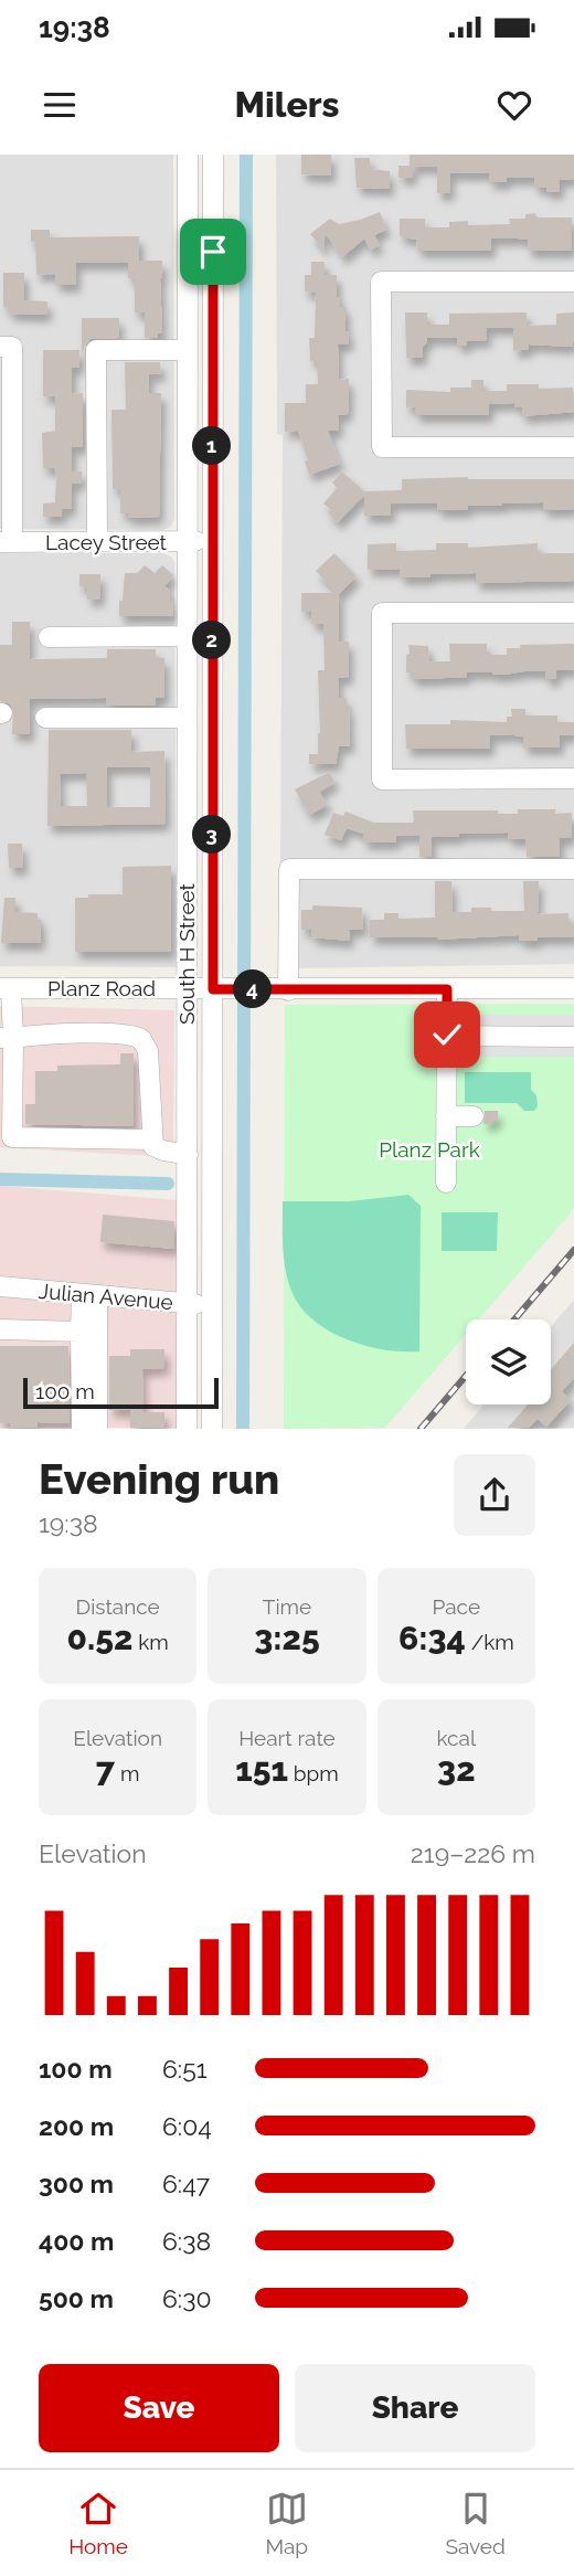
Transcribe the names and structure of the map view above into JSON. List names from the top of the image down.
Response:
{
  "streets": {
    "street": [
      "Lacey Street",
      "South H Street",
      "Planz Road",
      "Julian Avenue"
    ]
  },
  "crossings": [
    ["Lacey Street", "South H Street"],
    ["South H Street", "Planz Road"],
    ["South H Street", "Julian Avenue"]
  ],
  "parks": ["Planz Park"],
  "scale_bar": "100 m",
  "page": {
    "status": "19:38",
    "header": "Milers",
    "pins": [
      "1",
      "2",
      "3",
      "4"
    ],
    "scale": "100 m",
    "heading": ["Evening run", "19:38"],
    "stats": [
      ["Distance", "0.52 km"],
      ["Time", "3:25"],
      ["Pace", "6:34 /km"],
      ["Elevation", "7 m"],
      ["Heart rate", "151 bpm"],
      ["kcal", "32"]
    ],
    "chart": ["Elevation", "219–226 m"],
    "list": [
      {
        "name": "100 m",
        "note": "6:51"
      },
      {
        "name": "200 m",
        "note": "6:04"
      },
      {
        "name": "300 m",
        "note": "6:47"
      },
      {
        "name": "400 m",
        "note": "6:38"
      },
      {
        "name": "500 m",
        "note": "6:30"
      }
    ],
    "buttons": ["Save", "Share"],
    "tabs": ["Home", "Map", "Saved"]
  }
}
